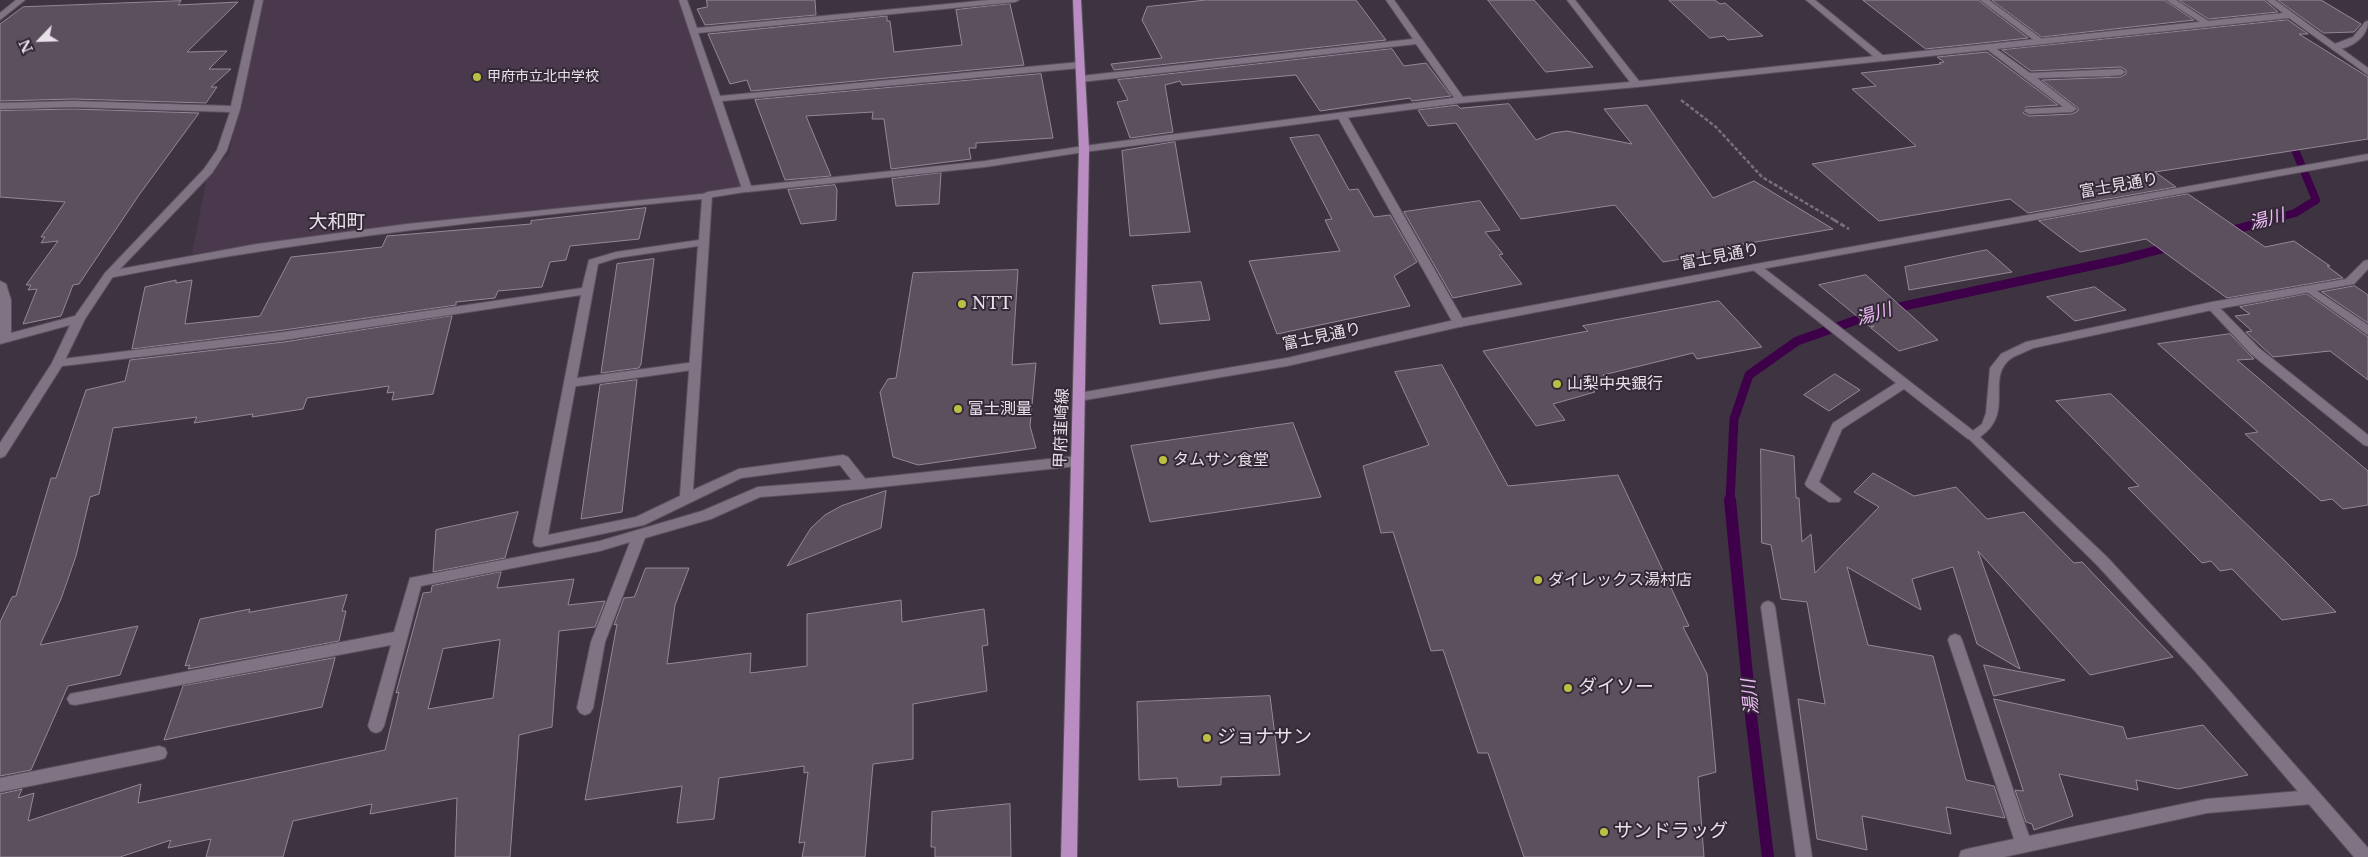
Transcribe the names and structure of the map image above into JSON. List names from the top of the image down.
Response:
{
  "streets": {
    "main road": ["甲府韮崎線"],
    "street": ["富士見通り"]
  },
  "crossings": [
    ["富士見通り", "甲府韮崎線"]
  ],
  "districts": ["大和町"],
  "water": ["湯川"],
  "places": [
    "甲府市立北中学校",
    "NTT",
    "山梨中央銀行",
    "富士測量",
    "タムサン食堂",
    "ダイレックス湯村店",
    "ダイソー",
    "ジョナサン",
    "サンドラッグ"
  ],
  "north": "bottom left"
}
